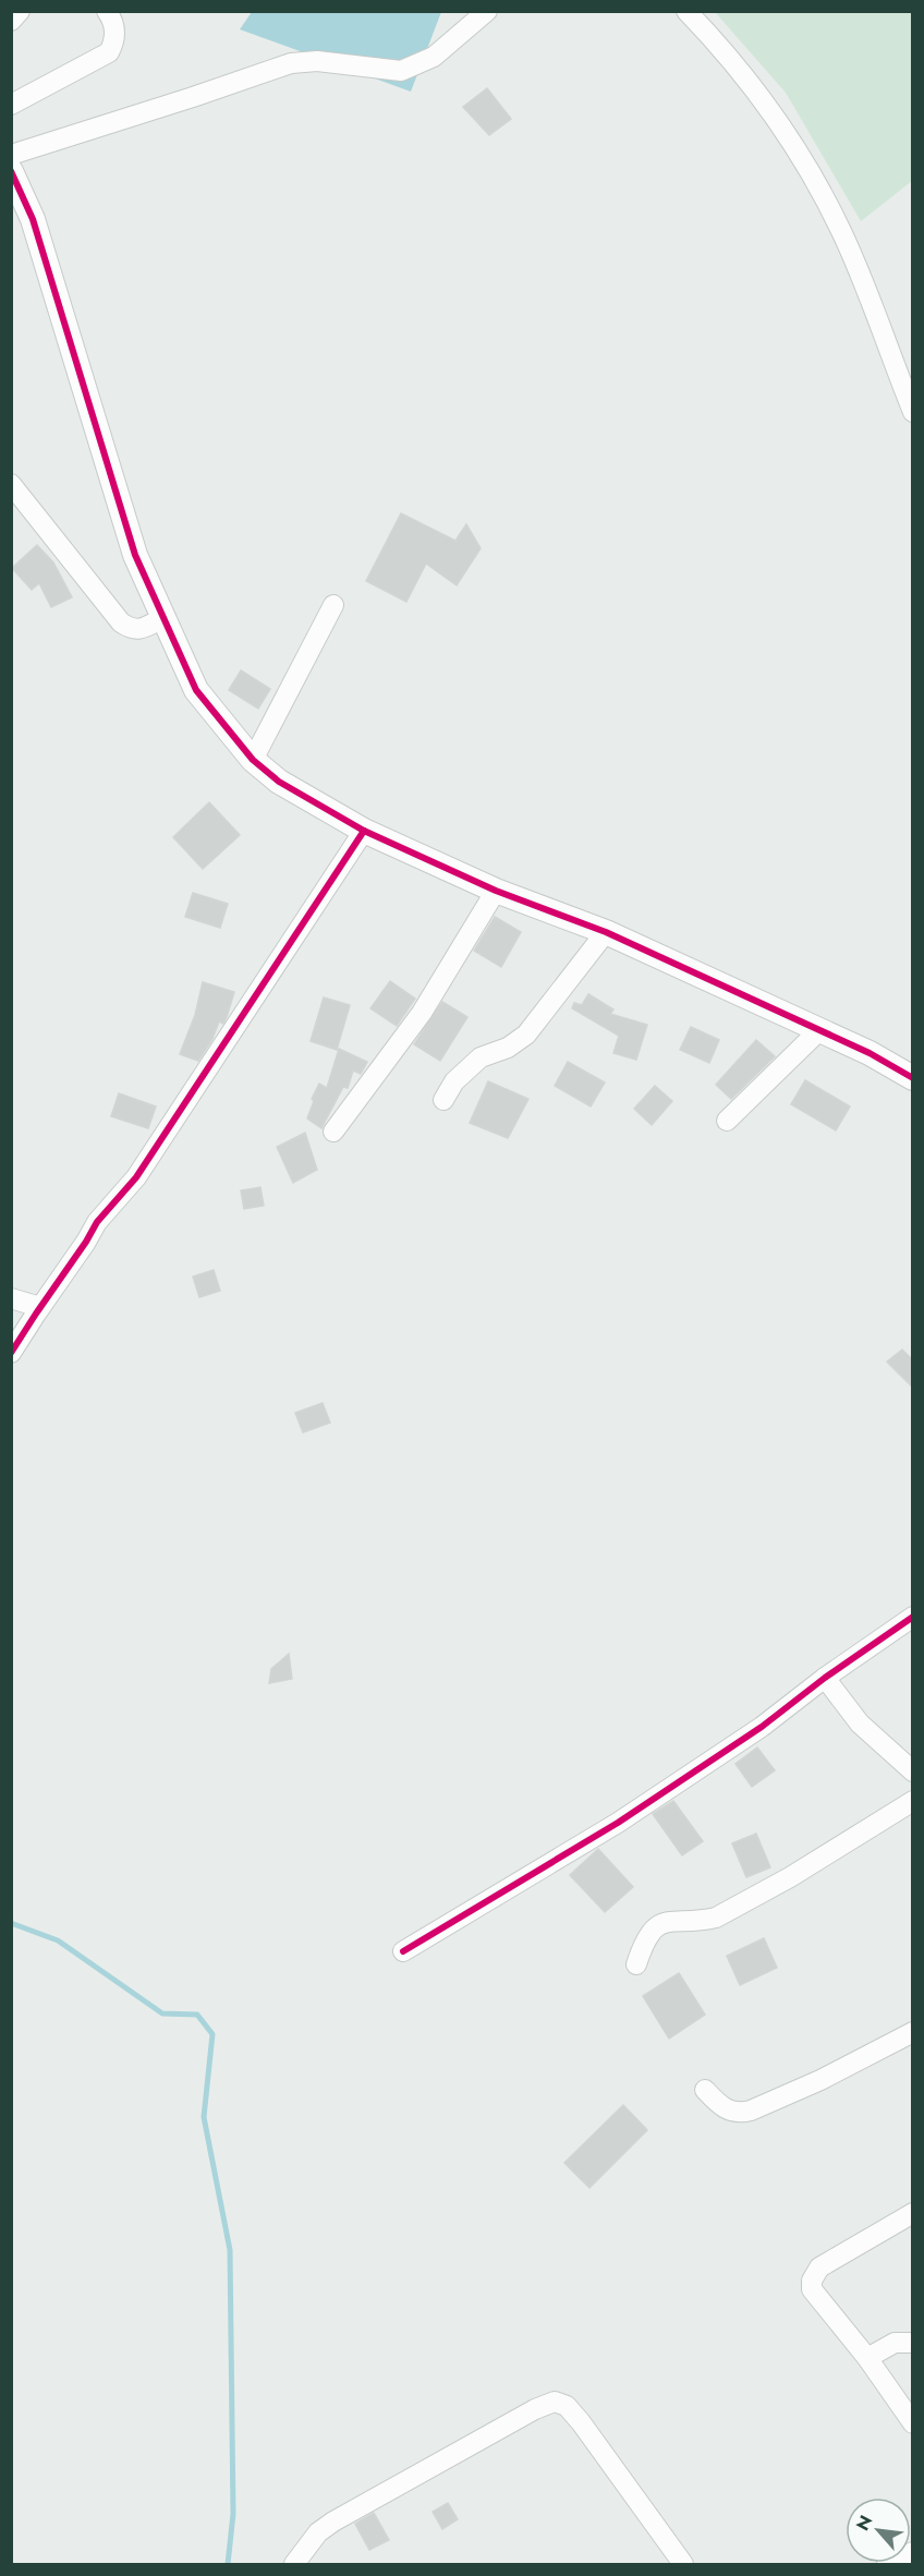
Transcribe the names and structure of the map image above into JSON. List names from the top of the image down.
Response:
{
  "north": "top left"
}
